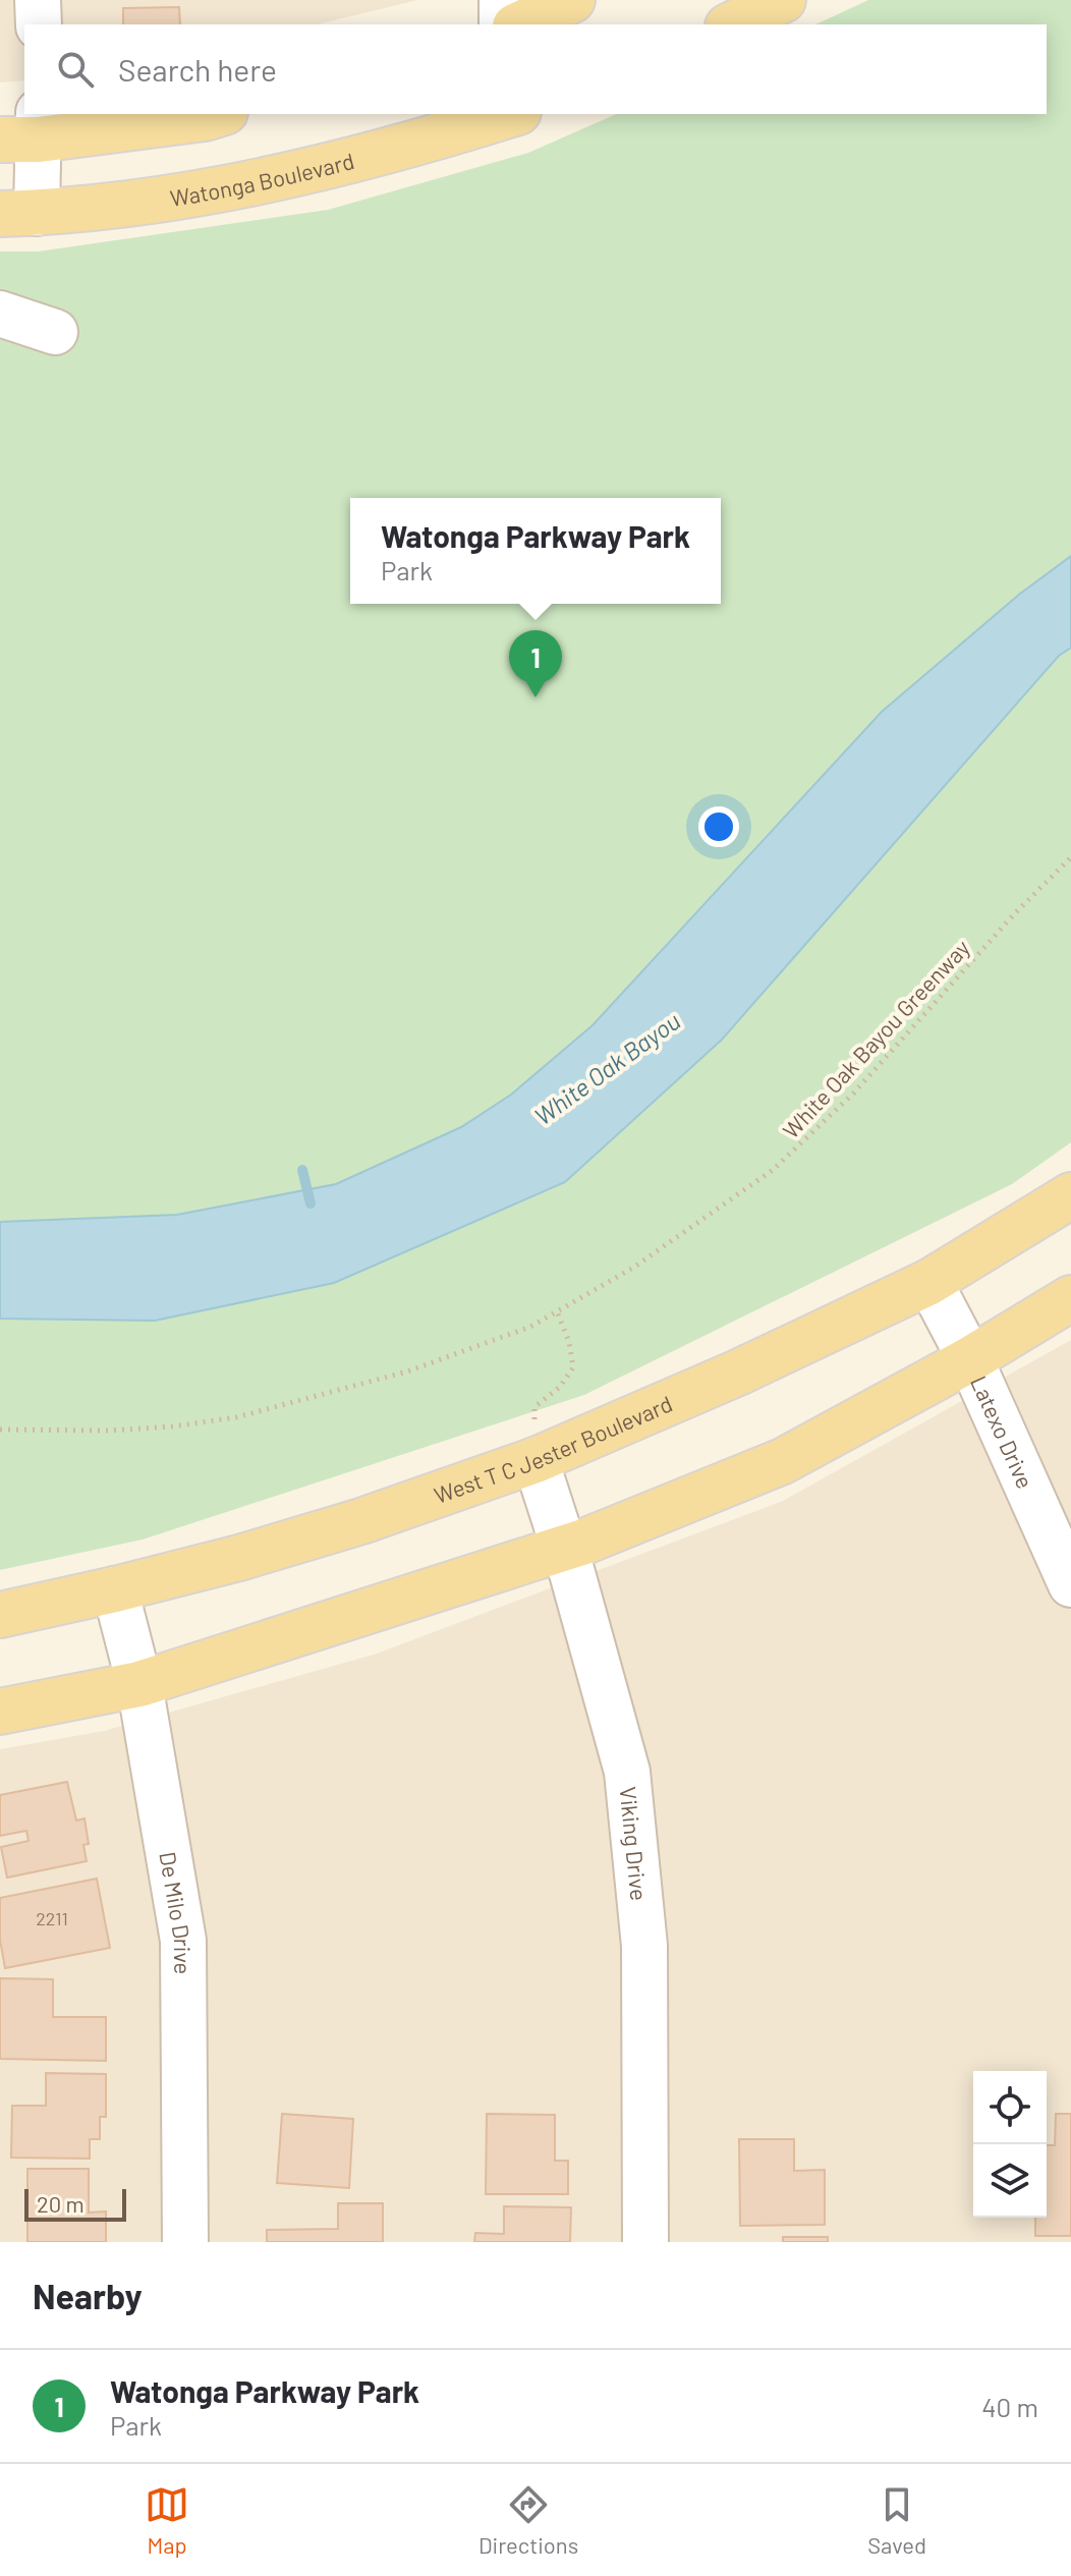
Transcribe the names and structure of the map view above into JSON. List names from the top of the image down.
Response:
{
  "streets": {
    "main road": ["Watonga Boulevard", "West T C Jester Boulevard"],
    "street": ["Latexo Drive", "Viking Drive", "De Milo Drive"],
    "path": ["White Oak Bayou Greenway"]
  },
  "crossings": [
    ["Latexo Drive", "West T C Jester Boulevard"],
    ["West T C Jester Boulevard", "Viking Drive"],
    ["West T C Jester Boulevard", "De Milo Drive"]
  ],
  "water": ["White Oak Bayou"],
  "house_numbers": ["2211"],
  "scale_bar": "20 m",
  "page": {
    "search": "Search here",
    "popup": ["Watonga Parkway Park", "Park"],
    "pins": "1",
    "scale": "20 m",
    "heading": "Nearby",
    "list": [
      {
        "mark": "1",
        "name": "Watonga Parkway Park",
        "note": "Park",
        "value": "40 m"
      }
    ],
    "nav": ["Map", "Directions", "Saved"]
  }
}
